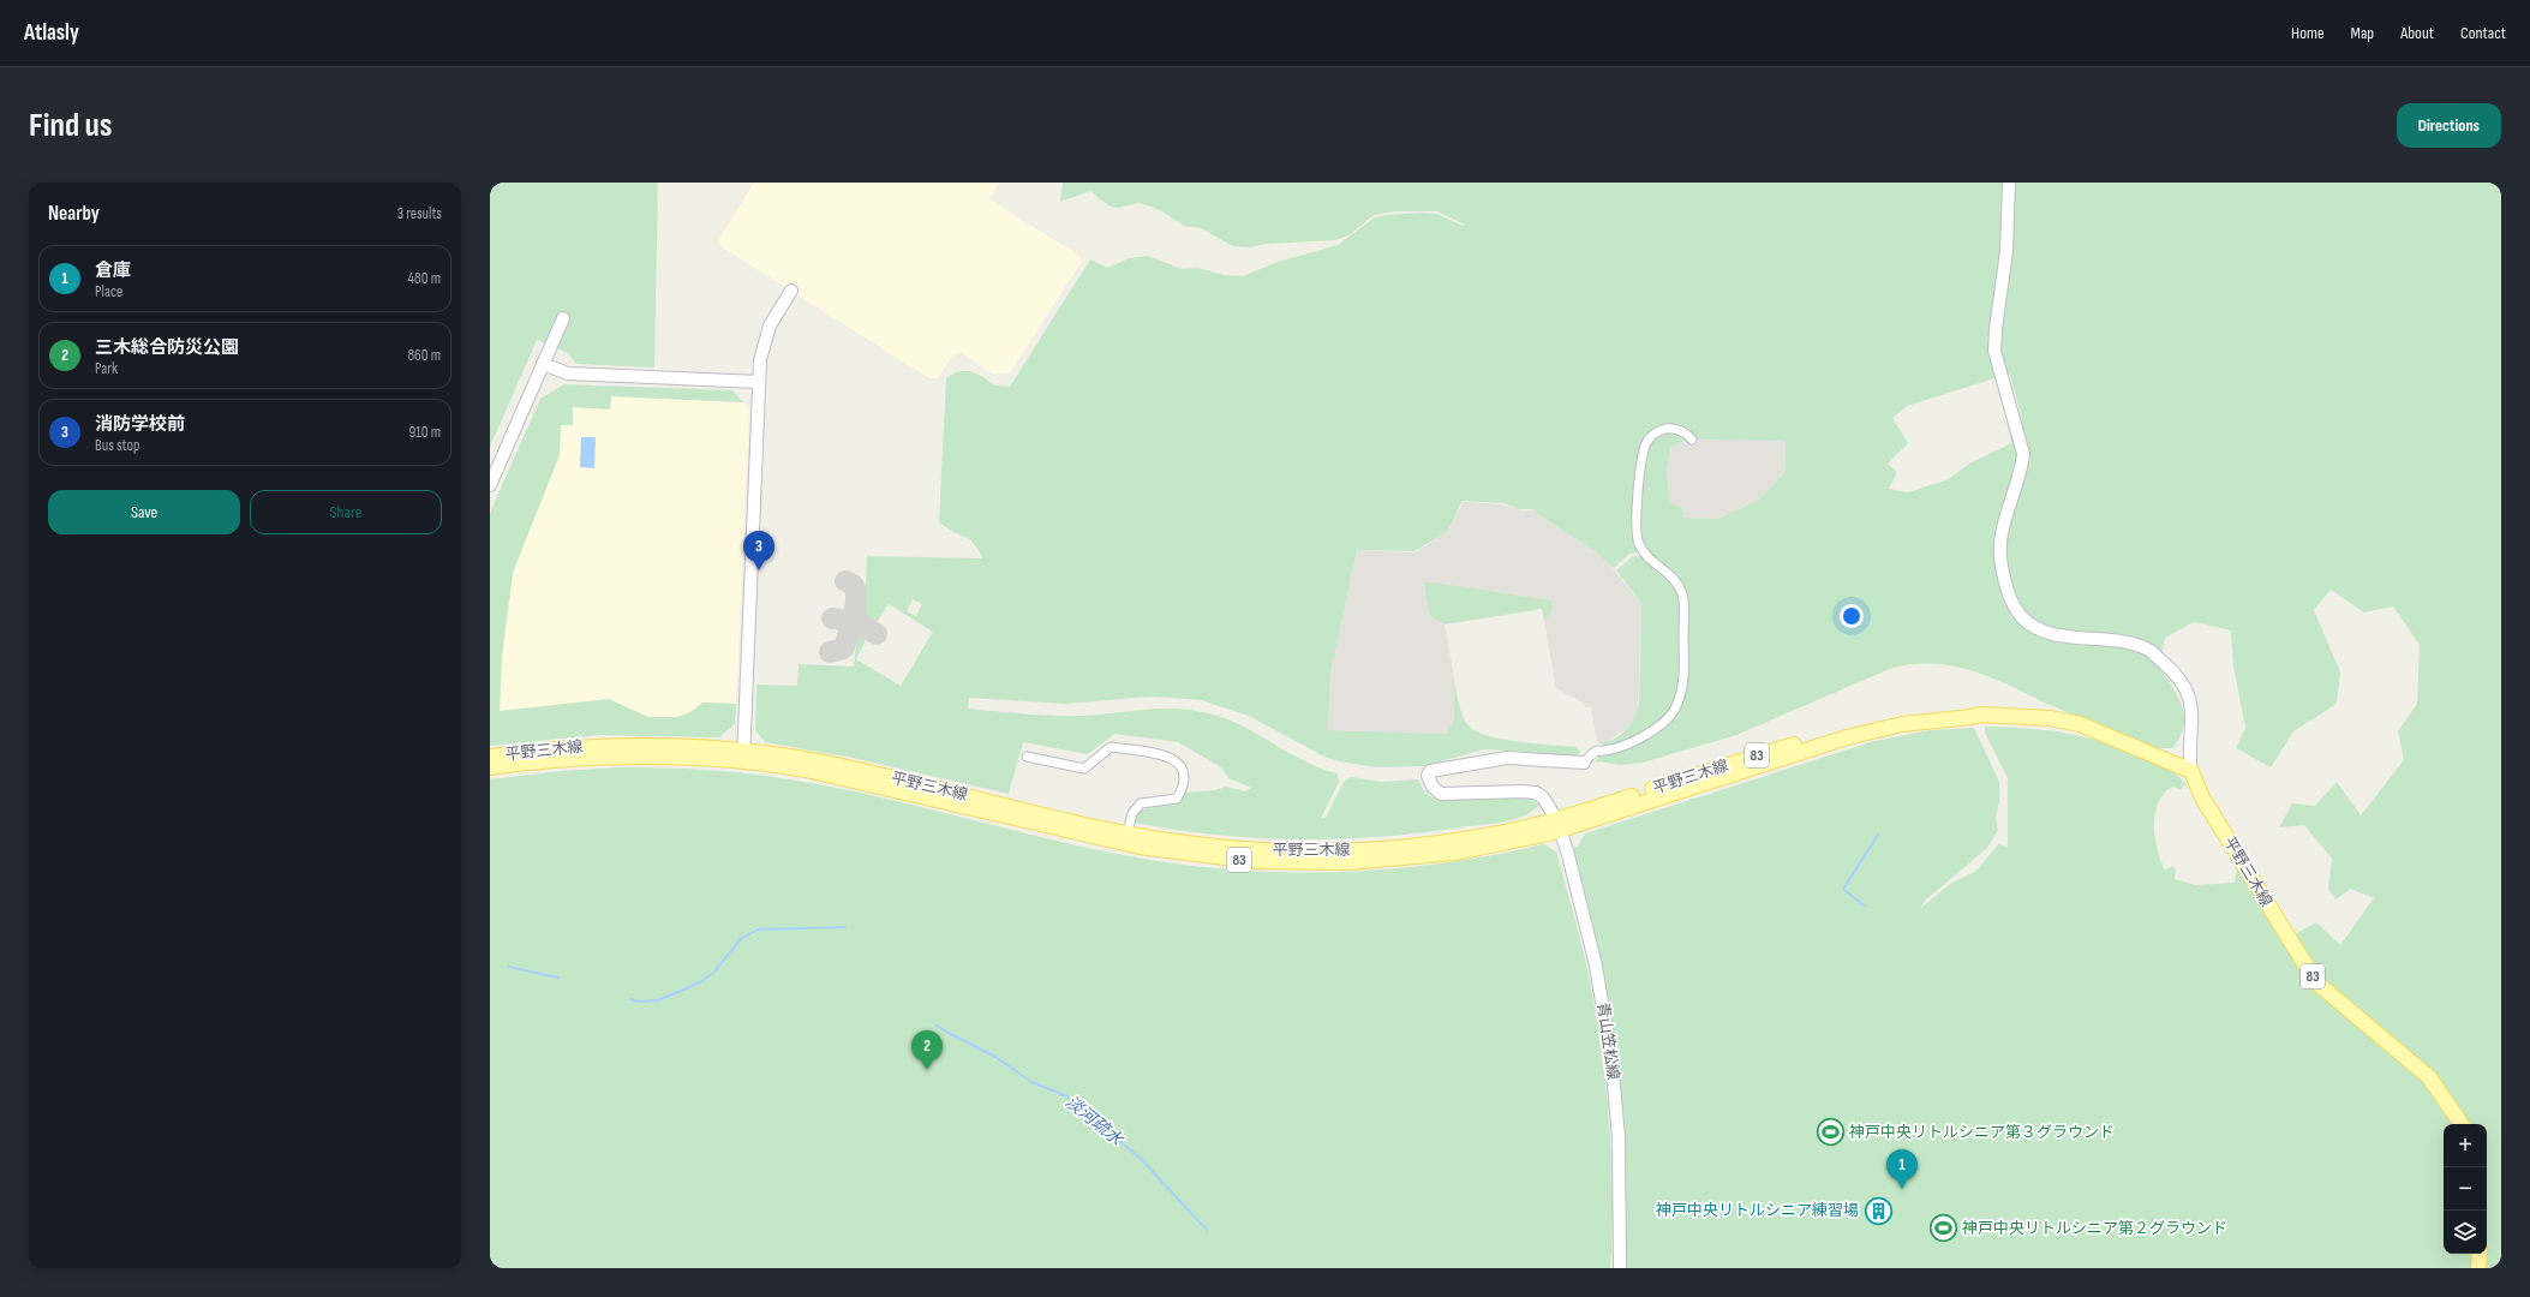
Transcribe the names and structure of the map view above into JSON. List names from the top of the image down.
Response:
{
  "streets": {
    "main road": ["平野三木線", "83"],
    "street": ["青山笠松線"]
  },
  "crossings": [
    ["平野三木線", "青山笠松線"]
  ],
  "water": ["淡河疏水"],
  "places": {
    "sports": ["神戸中央リトルシニア第３グラウンド", "神戸中央リトルシニア第２グラウンド"],
    "building": ["神戸中央リトルシニア練習場"]
  },
  "page": {
    "header": "Atlasly",
    "nav": [
      "Home",
      "Map",
      "About",
      "Contact"
    ],
    "buttons": [
      "Directions",
      ["Save", "Share"]
    ],
    "title": "Find us",
    "heading": ["Nearby", "3 results"],
    "list": [
      {
        "mark": "1",
        "name": "倉庫",
        "note": "Place",
        "value": "480 m"
      },
      {
        "mark": "2",
        "name": "三木総合防災公園",
        "note": "Park",
        "value": "860 m"
      },
      {
        "mark": "3",
        "name": "消防学校前",
        "note": "Bus stop",
        "value": "910 m"
      }
    ],
    "pins": ["3", "2", "1"],
    "map_buttons": ["+", "−"]
  }
}
